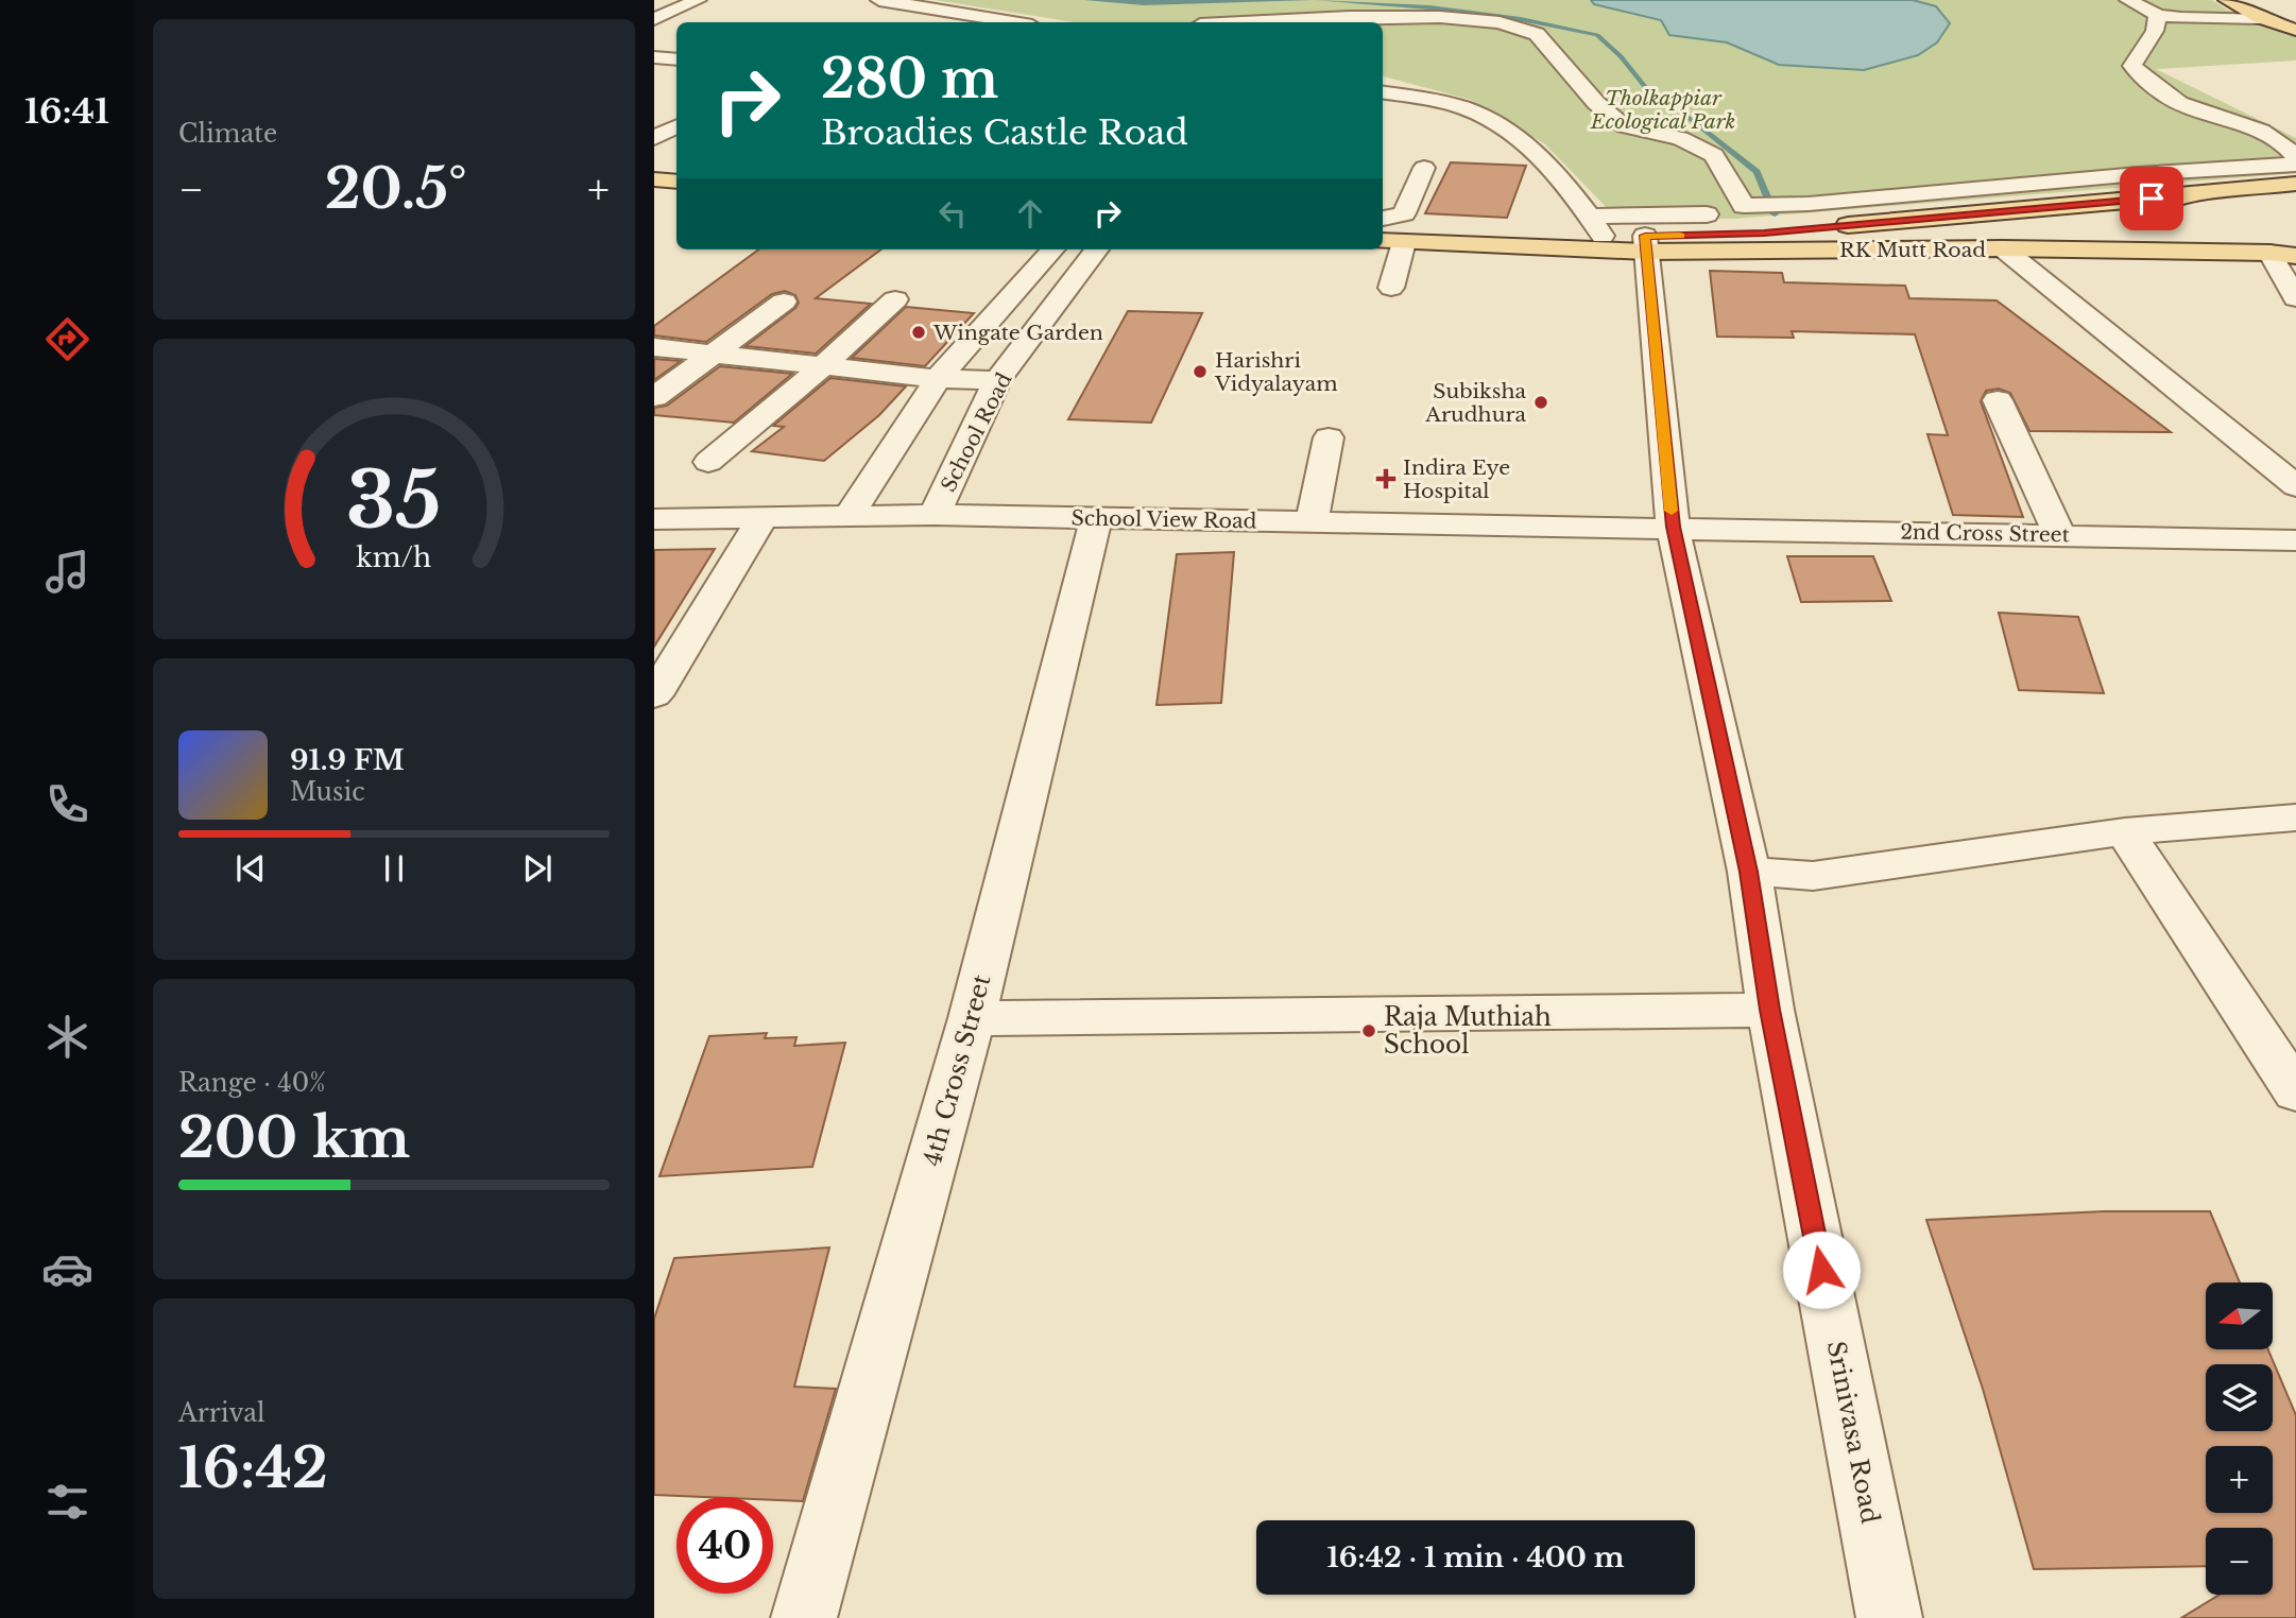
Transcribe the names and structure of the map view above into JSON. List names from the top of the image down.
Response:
{
  "streets": {
    "main road": ["RK Mutt Road"],
    "street": [
      "School Road",
      "School View Road",
      "2nd Cross Street",
      "4th Cross Street",
      "Srinivasa Road"
    ]
  },
  "crossings": [
    ["RK Mutt Road", "Srinivasa Road"],
    ["School Road", "School View Road"],
    ["School View Road", "2nd Cross Street"],
    ["School View Road", "4th Cross Street"],
    ["School View Road", "Srinivasa Road"],
    ["2nd Cross Street", "Srinivasa Road"]
  ],
  "parks": ["Tholkappiar Ecological Park"],
  "places": {
    "other": [
      "Wingate Garden",
      "Harishri Vidyalayam",
      "Subiksha Arudhura",
      "Raja Muthiah School"
    ],
    "health": ["Indira Eye Hospital"]
  },
  "north": "left",
  "page": {
    "tabs": "16:41",
    "tile": [
      "Climate",
      ["Range · 40%", "200 km"],
      ["Arrival", "16:42"]
    ],
    "turn": ["280 m", "Broadies Castle Road"],
    "heat": ["−", "20.5°", "+"],
    "song": ["91.9 FM", "Music"],
    "map_buttons": ["+", "−"],
    "limit": "40",
    "trip": "16:42 · 1 min · 400 m",
    "gauge": ["35", "km/h"]
  }
}
